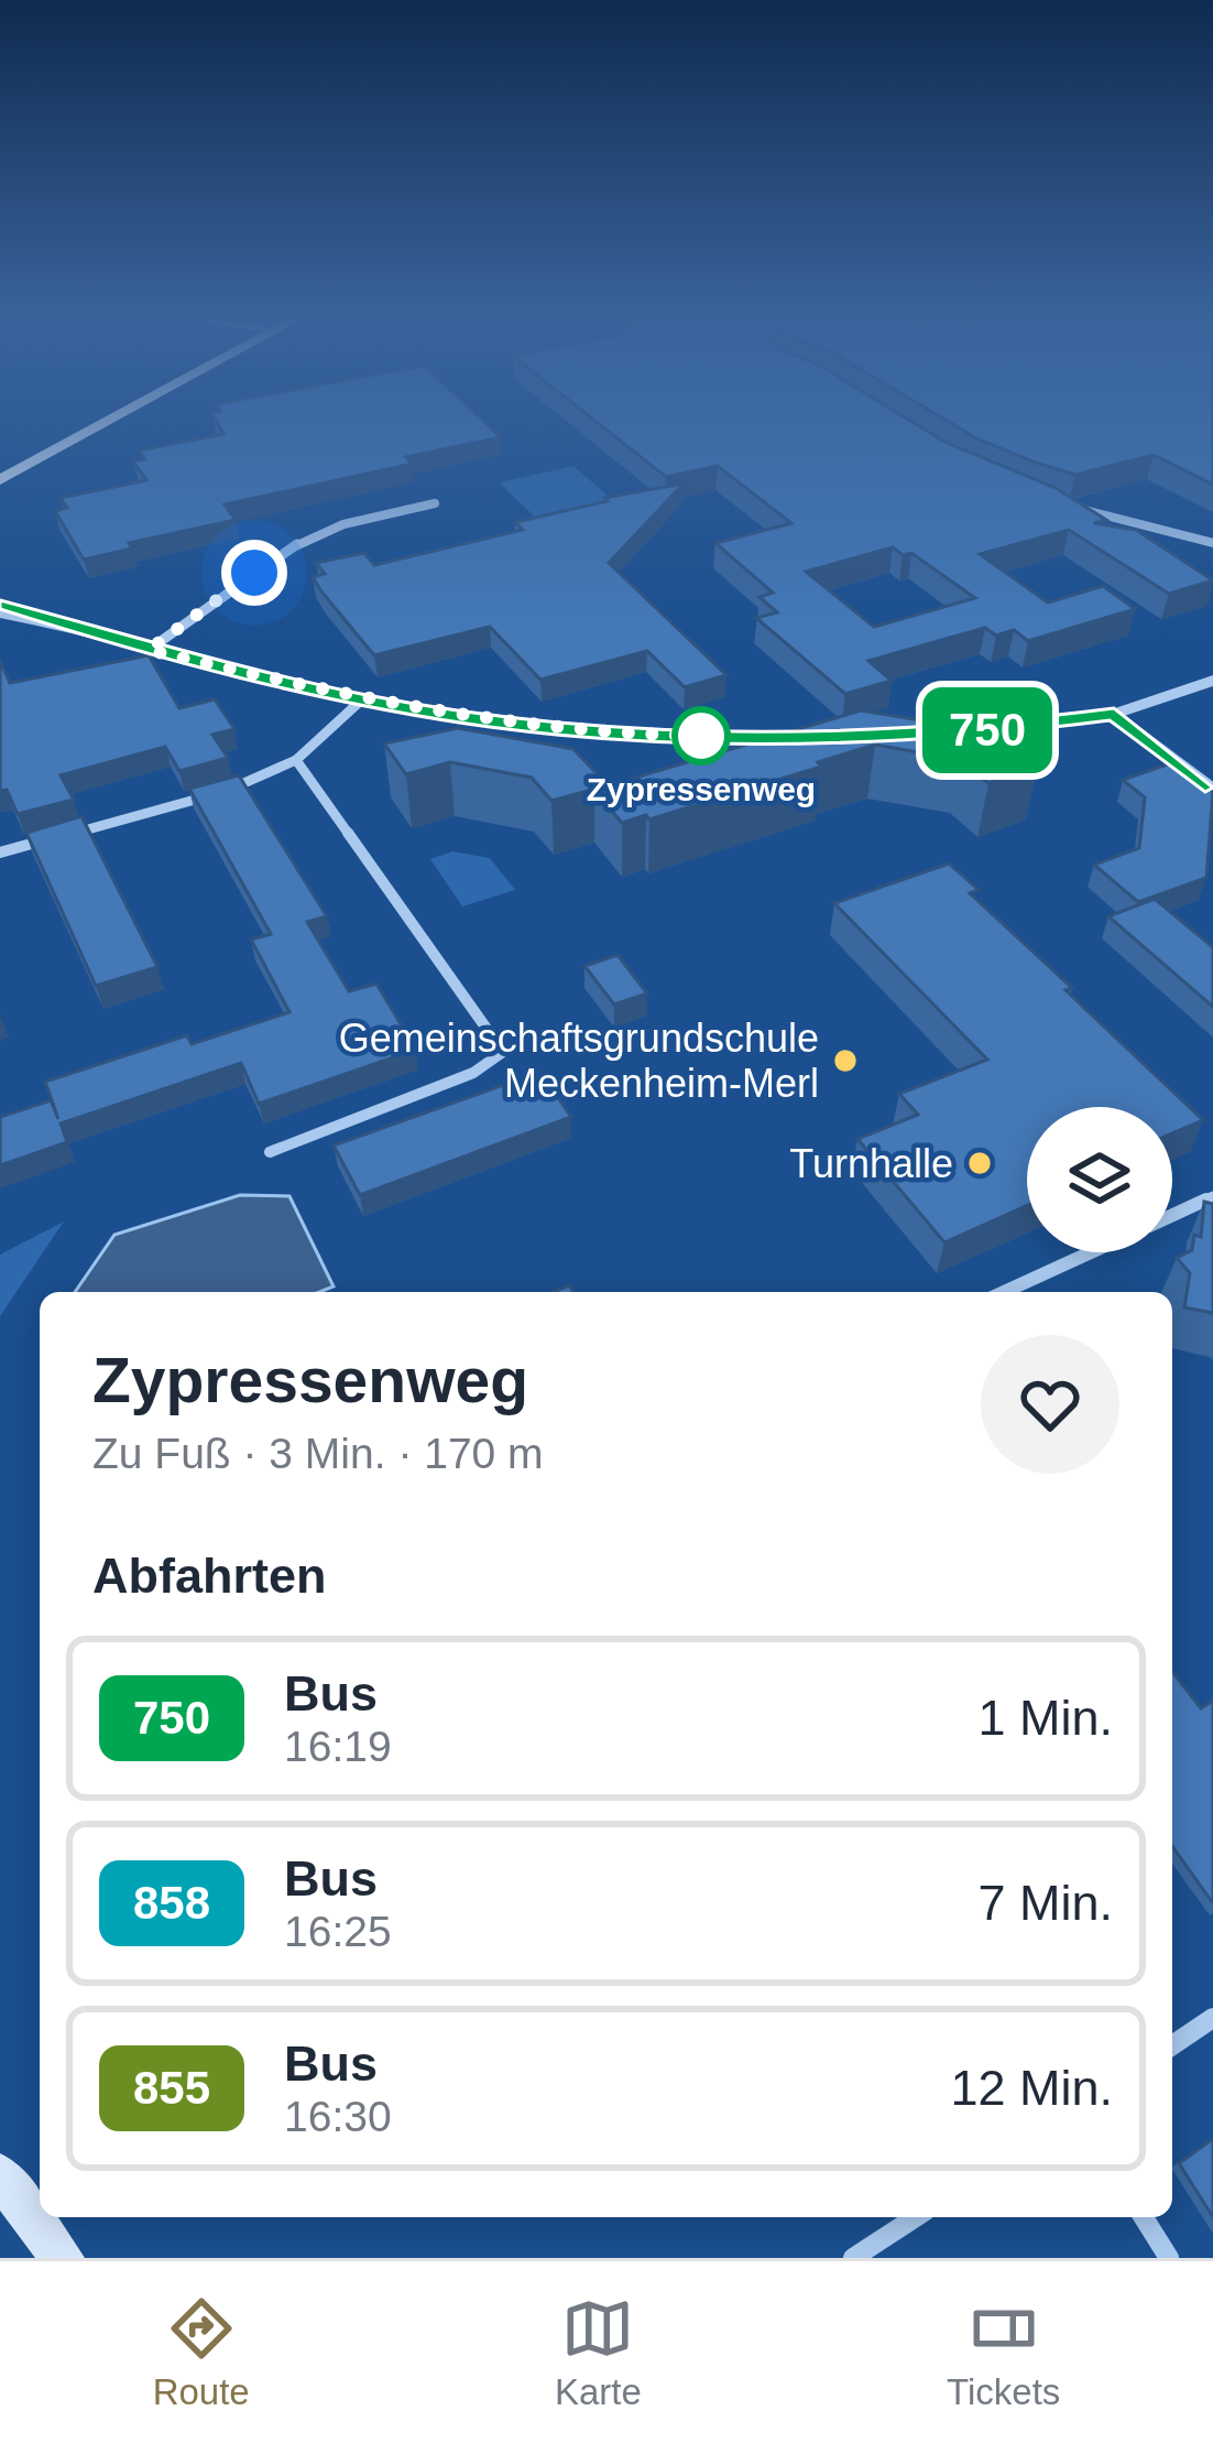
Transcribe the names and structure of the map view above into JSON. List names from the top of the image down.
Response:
{
  "places": ["Zypressenweg", "Gemeinschaftsgrundschule Meckenheim-Merl", "Turnhalle"],
  "lines": ["bus line 750"],
  "page": {
    "on_map": "750",
    "heading": [
      ["Zypressenweg", "Zu Fuß · 3 Min. · 170 m"],
      "Abfahrten"
    ],
    "list": [
      {
        "mark": "750",
        "name": "Bus",
        "note": "16:19",
        "value": "1 Min."
      },
      {
        "mark": "858",
        "name": "Bus",
        "note": "16:25",
        "value": "7 Min."
      },
      {
        "mark": "855",
        "name": "Bus",
        "note": "16:30",
        "value": "12 Min."
      }
    ],
    "tabs": ["Route", "Karte", "Tickets"]
  }
}
